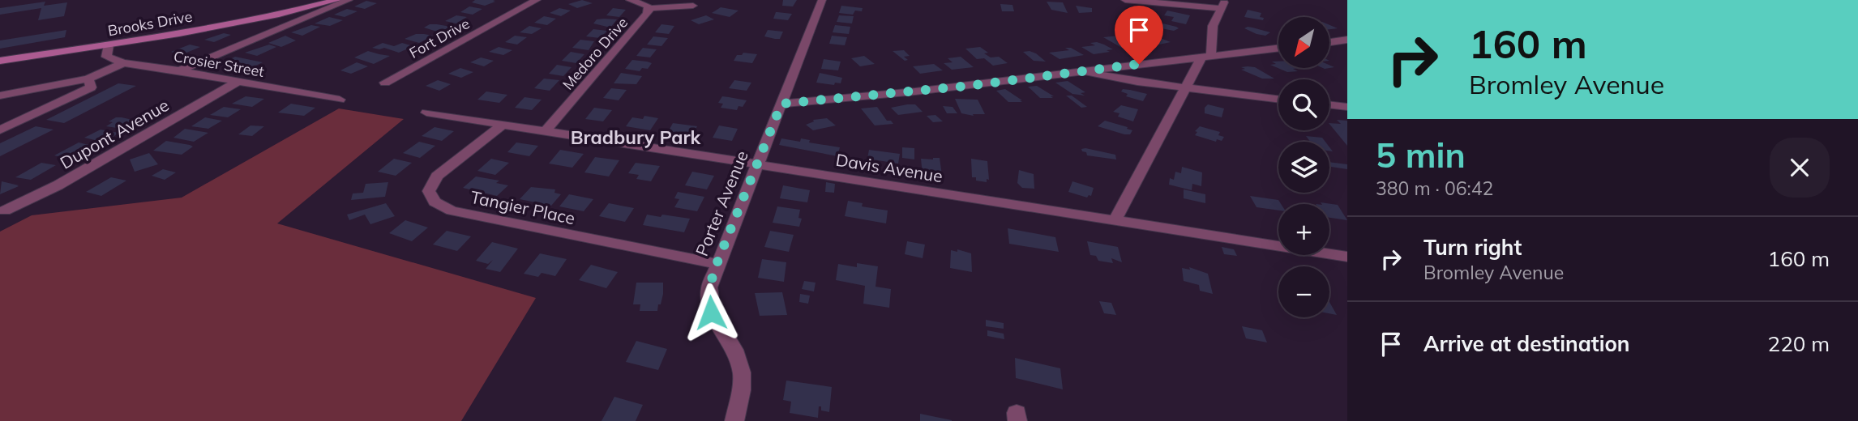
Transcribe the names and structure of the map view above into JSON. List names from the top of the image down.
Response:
{
  "streets": {
    "street": [
      "Brooks Drive",
      "Fort Drive",
      "Medoro Drive",
      "Crosier Street",
      "Dupont Avenue",
      "Davis Avenue",
      "Porter Avenue",
      "Tangier Place"
    ]
  },
  "crossings": [
    ["Medoro Drive", "Davis Avenue"],
    ["Crosier Street", "Dupont Avenue"],
    ["Davis Avenue", "Porter Avenue"],
    ["Davis Avenue", "Tangier Place"],
    ["Porter Avenue", "Tangier Place"]
  ],
  "districts": ["Bradbury Park"],
  "north": "bottom left",
  "page": {
    "turn": ["160 m", "Bromley Avenue"],
    "map_buttons": ["+", "−"],
    "heading": ["5 min", "380 m · 06:42"],
    "list": [
      {
        "name": "Turn right",
        "note": "Bromley Avenue",
        "value": "160 m"
      },
      {
        "name": "Arrive at destination",
        "value": "220 m"
      }
    ]
  }
}
